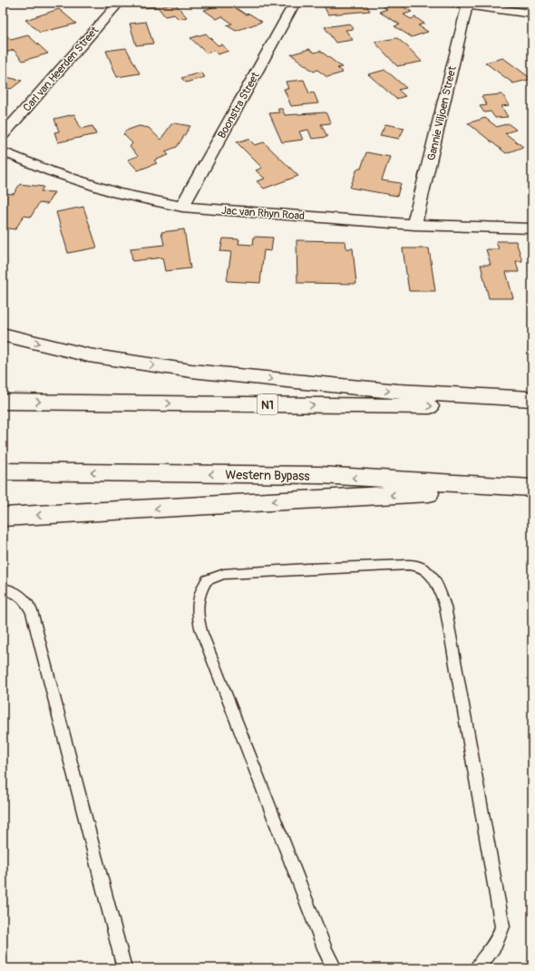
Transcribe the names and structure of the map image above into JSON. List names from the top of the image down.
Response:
{
  "streets": {
    "main road": [
      "Carl van Heerden Street",
      "Boonstra Street",
      "Gannie Viljoen Street",
      "Jac van Rhyn Road",
      "N1",
      "Western Bypass"
    ]
  },
  "crossings": [
    ["Boonstra Street", "Jac van Rhyn Road"],
    ["Gannie Viljoen Street", "Jac van Rhyn Road"]
  ]
}
